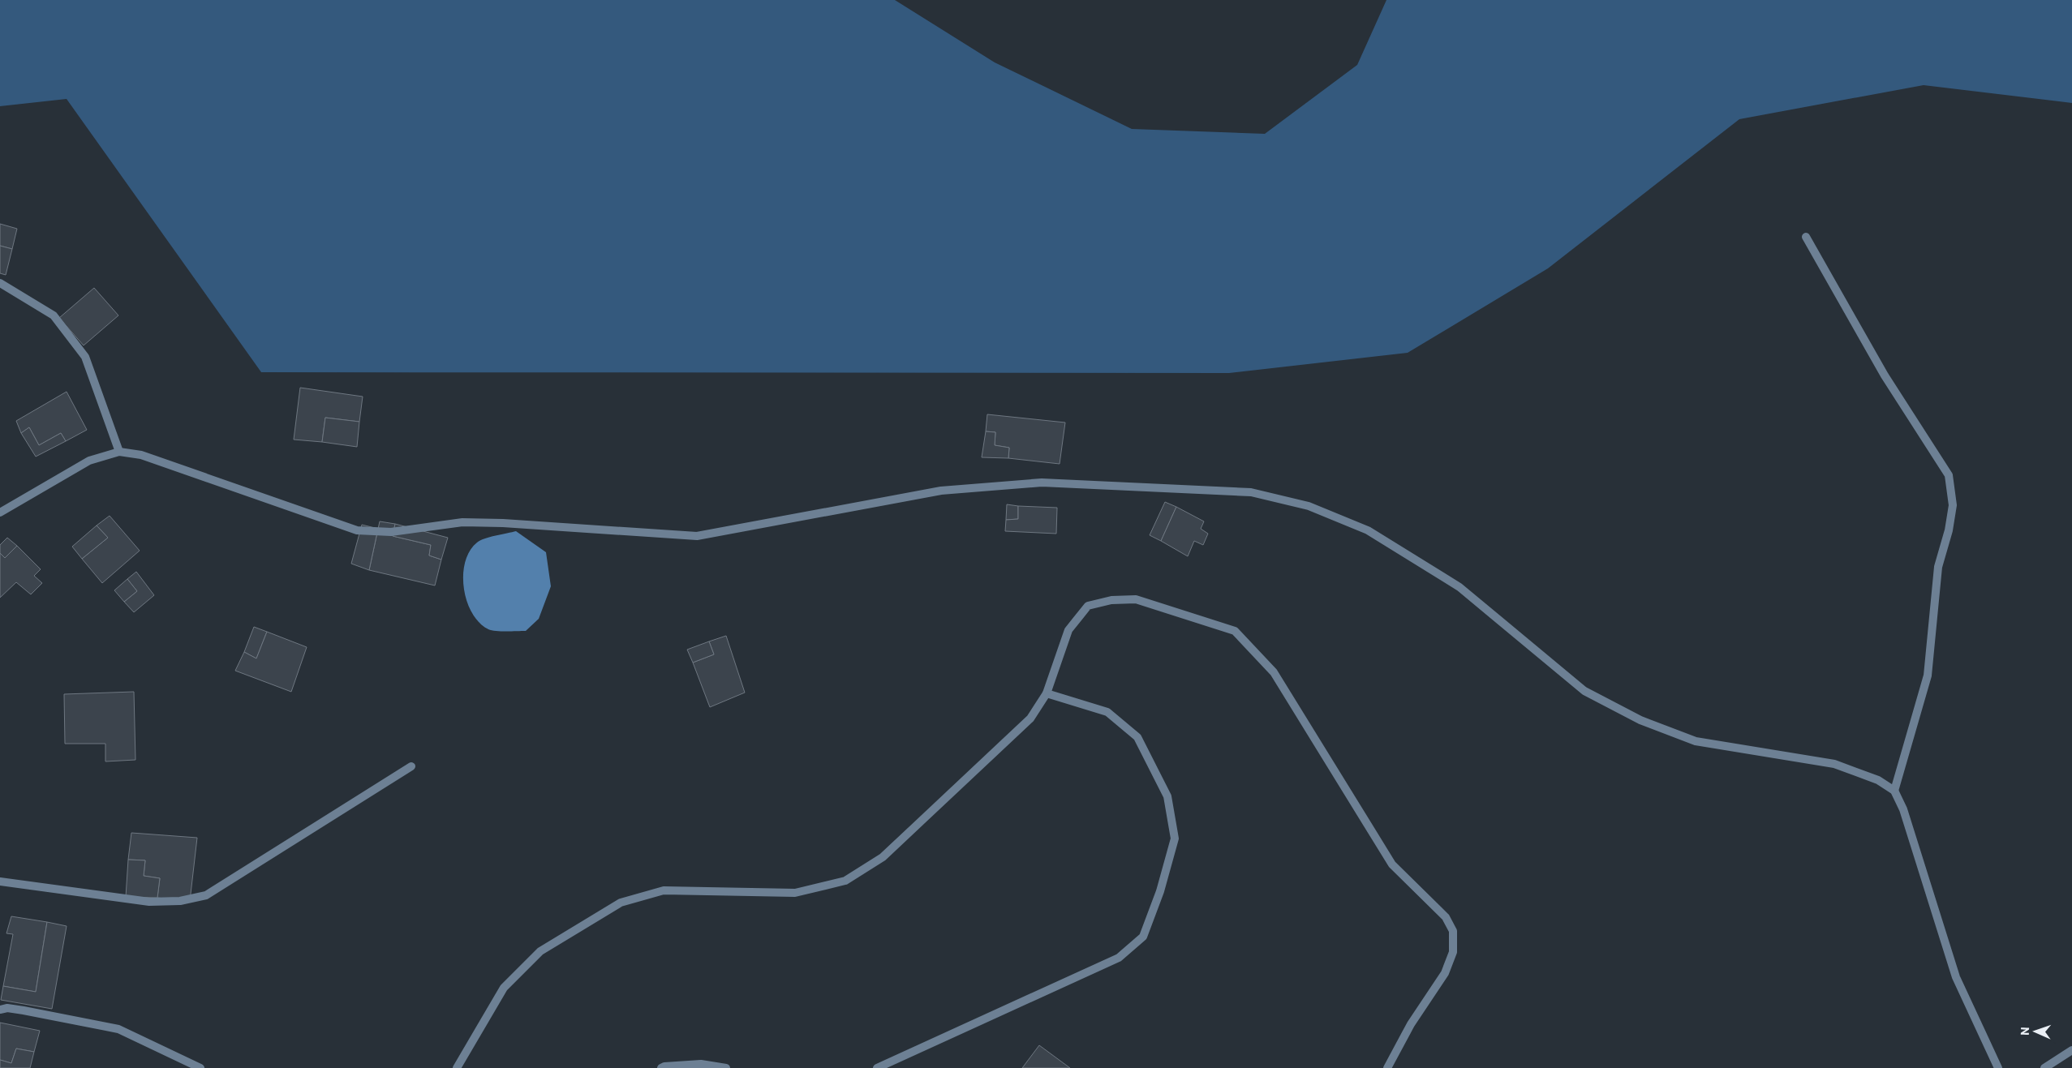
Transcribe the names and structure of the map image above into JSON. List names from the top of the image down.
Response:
{
  "north": "left"
}
